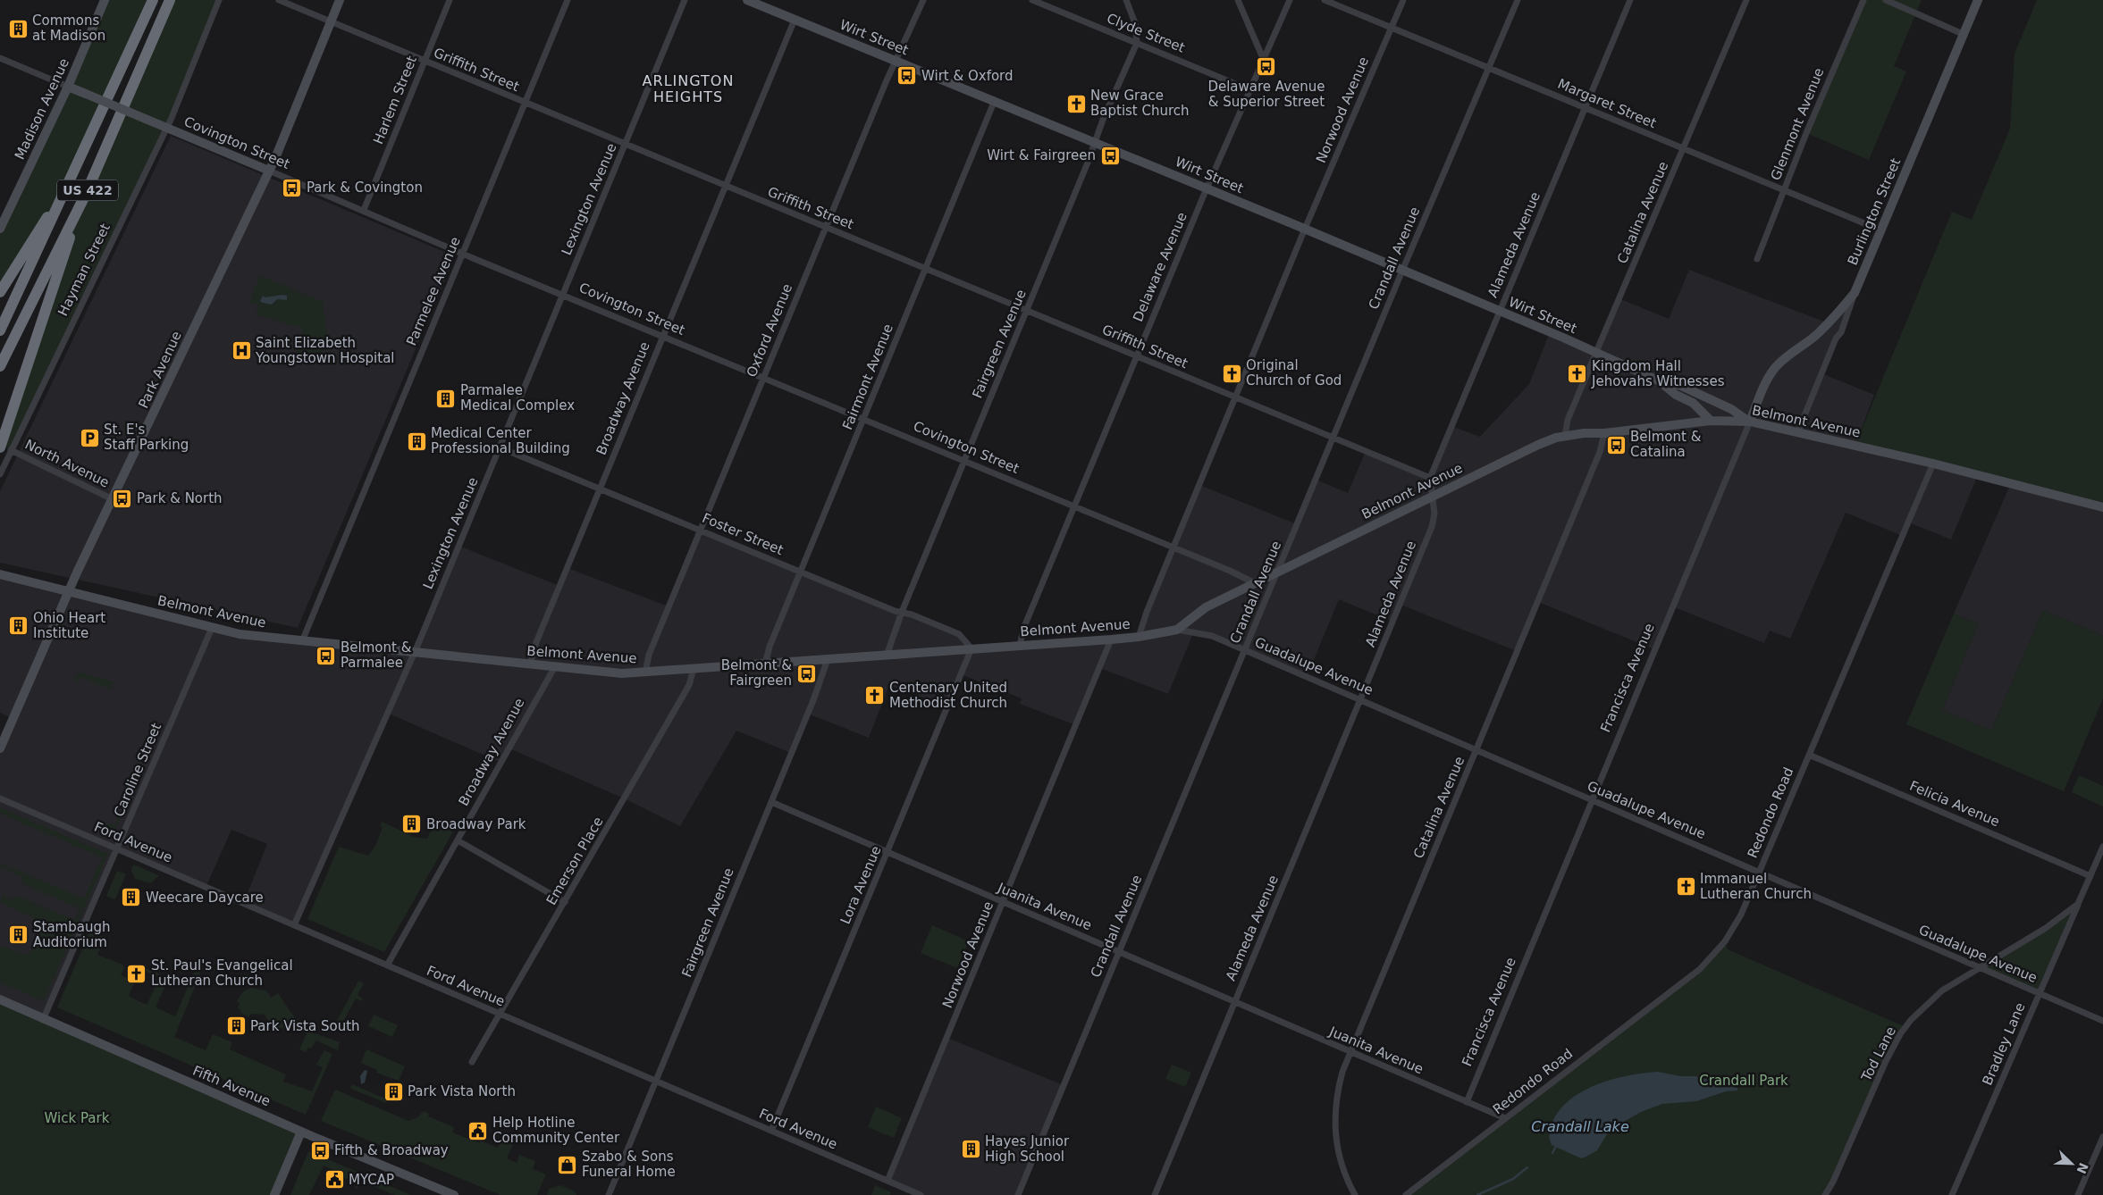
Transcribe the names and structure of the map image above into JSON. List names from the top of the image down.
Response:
{
  "streets": {
    "highway": ["US 422"],
    "main road": [
      "Wirt Street",
      "Madison Avenue",
      "Covington Street",
      "Burlington Street",
      "Park Avenue",
      "Belmont Avenue",
      "Francisca Avenue",
      "Fifth Avenue"
    ],
    "street": [
      "Clyde Street",
      "Griffith Street",
      "Harlem Street",
      "Margaret Street",
      "Norwood Avenue",
      "Glenmont Avenue",
      "Lexington Avenue",
      "Catalina Avenue",
      "Alameda Avenue",
      "Crandall Avenue",
      "Delaware Avenue",
      "Hayman Street",
      "Parmelee Avenue",
      "Oxford Avenue",
      "Fairgreen Avenue",
      "Fairmont Avenue",
      "Broadway Avenue",
      "North Avenue",
      "Foster Street",
      "Guadalupe Avenue",
      "Caroline Street",
      "Felicia Avenue",
      "Redondo Road",
      "Ford Avenue",
      "Emerson Place",
      "Lora Avenue",
      "Juanita Avenue",
      "Bradley Lane",
      "Tod Lane"
    ]
  },
  "crossings": [
    ["Clyde Street", "Delaware Avenue"],
    ["Clyde Street", "Fairgreen Avenue"],
    ["Wirt Street", "Norwood Avenue"],
    ["Wirt Street", "Catalina Avenue"],
    ["Wirt Street", "Alameda Avenue"],
    ["Wirt Street", "Crandall Avenue"],
    ["Wirt Street", "Delaware Avenue"],
    ["Wirt Street", "Oxford Avenue"],
    ["Wirt Street", "Fairgreen Avenue"],
    ["Wirt Street", "Fairmont Avenue"],
    ["Wirt Street", "Broadway Avenue"],
    ["Wirt Street", "Belmont Avenue"],
    ["Wirt Street", "Francisca Avenue"],
    ["Griffith Street", "Harlem Street"],
    ["Griffith Street", "Norwood Avenue"],
    ["Griffith Street", "Lexington Avenue"],
    ["Griffith Street", "Alameda Avenue"],
    ["Griffith Street", "Crandall Avenue"],
    ["Griffith Street", "Delaware Avenue"],
    ["Griffith Street", "Parmelee Avenue"],
    ["Griffith Street", "Oxford Avenue"],
    ["Griffith Street", "Fairgreen Avenue"],
    ["Griffith Street", "Park Avenue"],
    ["Griffith Street", "Fairmont Avenue"],
    ["Griffith Street", "Broadway Avenue"],
    ["Harlem Street", "Covington Street"],
    ["Margaret Street", "Norwood Avenue"],
    ["Margaret Street", "Glenmont Avenue"],
    ["Margaret Street", "Burlington Street"],
    ["Margaret Street", "Catalina Avenue"],
    ["Margaret Street", "Alameda Avenue"],
    ["Margaret Street", "Crandall Avenue"],
    ["Madison Avenue", "Covington Street"],
    ["Norwood Avenue", "Covington Street"],
    ["Norwood Avenue", "Belmont Avenue"],
    ["Norwood Avenue", "Ford Avenue"],
    ["Norwood Avenue", "Juanita Avenue"],
    ["Covington Street", "Lexington Avenue"],
    ["Covington Street", "Delaware Avenue"],
    ["Covington Street", "Hayman Street"],
    ["Covington Street", "Parmelee Avenue"],
    ["Covington Street", "Oxford Avenue"],
    ["Covington Street", "Fairgreen Avenue"],
    ["Covington Street", "Park Avenue"],
    ["Covington Street", "Fairmont Avenue"],
    ["Covington Street", "Broadway Avenue"],
    ["Covington Street", "Belmont Avenue"],
    ["Lexington Avenue", "Belmont Avenue"],
    ["Lexington Avenue", "Foster Street"],
    ["Lexington Avenue", "Ford Avenue"],
    ["Burlington Street", "Belmont Avenue"],
    ["Burlington Street", "Francisca Avenue"],
    ["Catalina Avenue", "Belmont Avenue"],
    ["Catalina Avenue", "Guadalupe Avenue"],
    ["Catalina Avenue", "Juanita Avenue"],
    ["Alameda Avenue", "Belmont Avenue"],
    ["Alameda Avenue", "Guadalupe Avenue"],
    ["Alameda Avenue", "Juanita Avenue"],
    ["Crandall Avenue", "Belmont Avenue"],
    ["Crandall Avenue", "Guadalupe Avenue"],
    ["Crandall Avenue", "Juanita Avenue"],
    ["Delaware Avenue", "Belmont Avenue"],
    ["Hayman Street", "North Avenue"],
    ["Parmelee Avenue", "Belmont Avenue"],
    ["Oxford Avenue", "Belmont Avenue"],
    ["Oxford Avenue", "Foster Street"],
    ["Fairgreen Avenue", "Belmont Avenue"],
    ["Fairgreen Avenue", "Foster Street"],
    ["Fairgreen Avenue", "Ford Avenue"],
    ["Fairgreen Avenue", "Juanita Avenue"],
    ["Park Avenue", "Belmont Avenue"],
    ["Park Avenue", "North Avenue"],
    ["Fairmont Avenue", "Belmont Avenue"],
    ["Fairmont Avenue", "Foster Street"],
    ["Broadway Avenue", "Belmont Avenue"],
    ["Broadway Avenue", "Foster Street"],
    ["Broadway Avenue", "Ford Avenue"],
    ["Belmont Avenue", "Foster Street"],
    ["Belmont Avenue", "Guadalupe Avenue"],
    ["Belmont Avenue", "Francisca Avenue"],
    ["Belmont Avenue", "Caroline Street"],
    ["Belmont Avenue", "Redondo Road"],
    ["Belmont Avenue", "Emerson Place"],
    ["Belmont Avenue", "Lora Avenue"],
    ["Foster Street", "Lora Avenue"],
    ["Guadalupe Avenue", "Francisca Avenue"],
    ["Guadalupe Avenue", "Redondo Road"],
    ["Guadalupe Avenue", "Bradley Lane"],
    ["Guadalupe Avenue", "Tod Lane"],
    ["Francisca Avenue", "Juanita Avenue"],
    ["Caroline Street", "Ford Avenue"],
    ["Caroline Street", "Fifth Avenue"],
    ["Felicia Avenue", "Redondo Road"],
    ["Felicia Avenue", "Tod Lane"],
    ["Redondo Road", "Juanita Avenue"],
    ["Ford Avenue", "Emerson Place"],
    ["Ford Avenue", "Lora Avenue"],
    ["Lora Avenue", "Juanita Avenue"],
    ["Bradley Lane", "Tod Lane"]
  ],
  "districts": ["ARLINGTON HEIGHTS"],
  "water": ["Crandall Lake"],
  "parks": ["Crandall Park", "Wick Park"],
  "places": {
    "building": [
      "Commons at Madison",
      "Parmalee Medical Complex",
      "Medical Center Professional Building",
      "Ohio Heart Institute",
      "Broadway Park",
      "Weecare Daycare",
      "Stambaugh Auditorium",
      "Park Vista South",
      "Park Vista North",
      "Hayes Junior High School"
    ],
    "bus stop": [
      "Delaware Avenue & Superior Street",
      "Wirt & Oxford",
      "Wirt & Fairgreen",
      "Park & Covington",
      "Belmont & Catalina",
      "Park & North",
      "Belmont & Parmalee",
      "Belmont & Fairgreen",
      "Fifth & Broadway"
    ],
    "church": [
      "New Grace Baptist Church",
      "Original Church of God",
      "Kingdom Hall Jehovahs Witnesses",
      "Centenary United Methodist Church",
      "Immanuel Lutheran Church",
      "St. Paul's Evangelical Lutheran Church"
    ],
    "hospital": ["Saint Elizabeth Youngstown Hospital"],
    "parking": ["St. E's Staff Parking"],
    "public building": ["Help Hotline Community Center", "MYCAP"],
    "shop": ["Szabo & Sons Funeral Home"]
  },
  "north": "bottom right"
}
